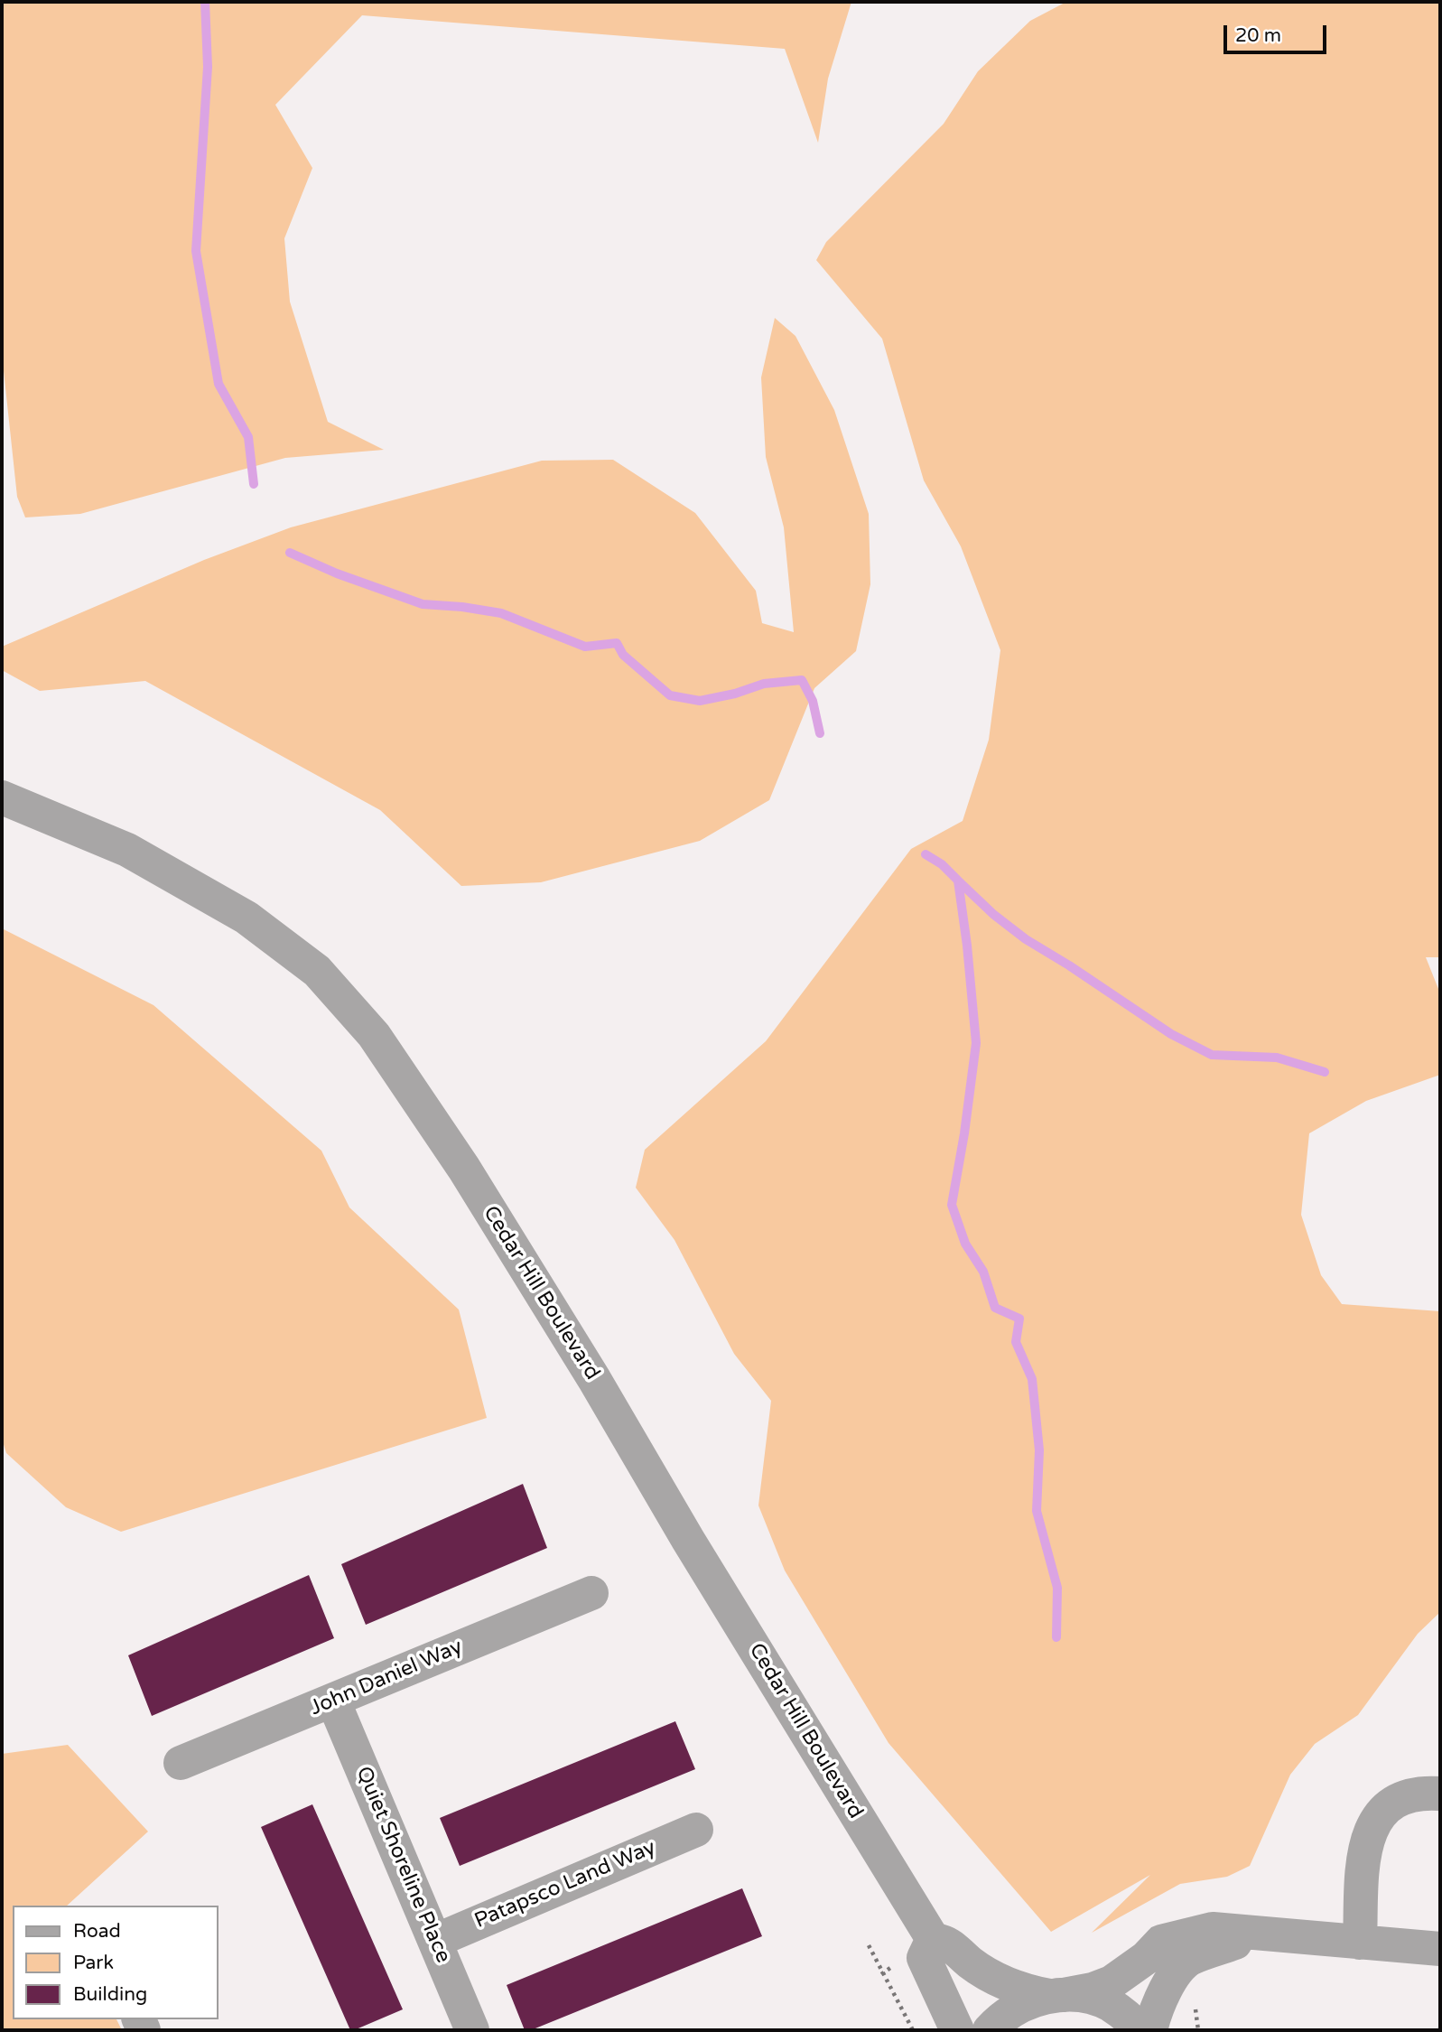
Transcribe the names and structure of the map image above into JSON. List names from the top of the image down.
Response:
{
  "streets": {
    "street": [
      "Cedar Hill Boulevard",
      "John Daniel Way",
      "Quiet Shoreline Place",
      "Patapsco Land Way"
    ]
  },
  "crossings": [
    ["John Daniel Way", "Quiet Shoreline Place"],
    ["Quiet Shoreline Place", "Patapsco Land Way"]
  ],
  "legend": ["Road", "Park", "Building"],
  "scale_bar": "20 m"
}
